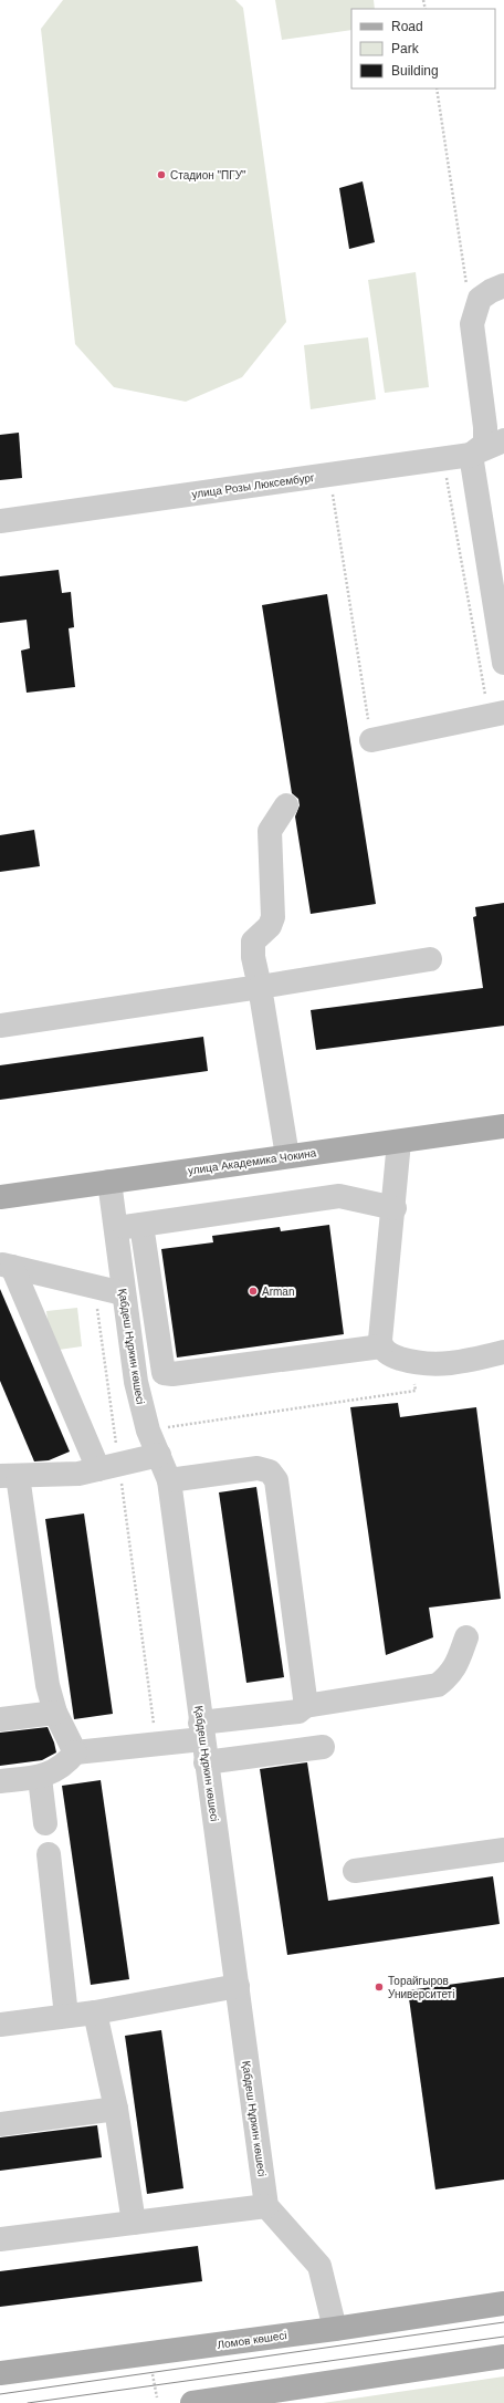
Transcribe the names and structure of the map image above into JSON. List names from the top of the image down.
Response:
{
  "streets": {
    "main road": ["улица Академика Чокина", "Ломов көшесі"],
    "street": ["улица Розы Люксембург", "Қабдеш Нұркин көшесі"]
  },
  "crossings": [
    ["улица Академика Чокина", "Қабдеш Нұркин көшесі"]
  ],
  "places": ["Стадион \"ПГУ\"", "Arman", "Торайгыров Университеті"],
  "legend": ["Road", "Park", "Building"]
}
